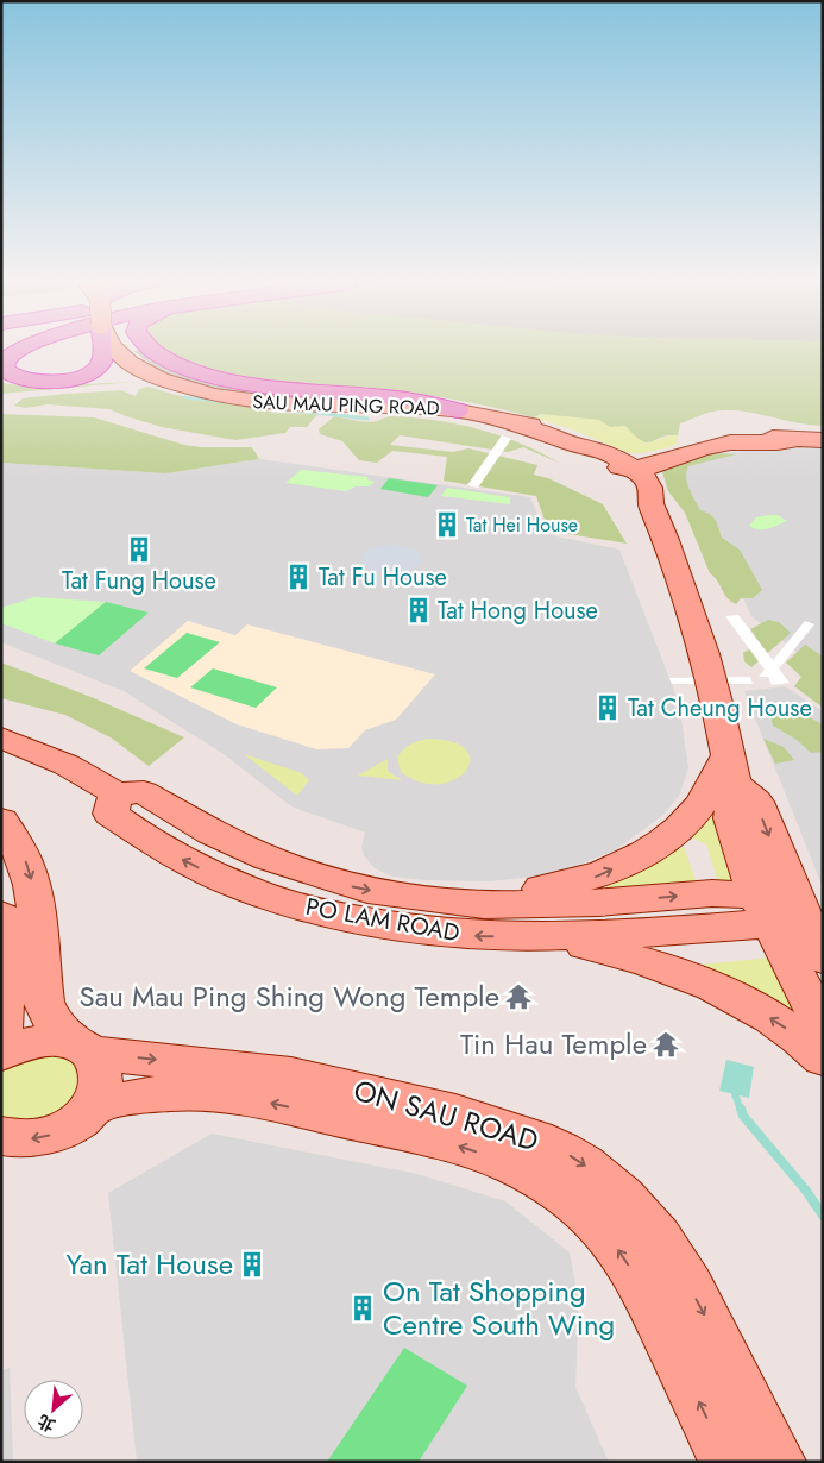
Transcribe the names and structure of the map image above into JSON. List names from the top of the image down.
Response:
{
  "streets": {
    "main road": ["SAU MAU PING ROAD", "PO LAM ROAD", "ON SAU ROAD"]
  },
  "crossings": [
    ["SAU MAU PING ROAD", "PO LAM ROAD"]
  ],
  "places": {
    "building": [
      "Tat Hei House",
      "Tat Fung House",
      "Tat Fu House",
      "Tat Hong House",
      "Tat Cheung House",
      "Yan Tat House",
      "On Tat Shopping Centre South Wing"
    ],
    "temple": ["Sau Mau Ping Shing Wong Temple", "Tin Hau Temple"]
  },
  "north": "bottom left"
}
